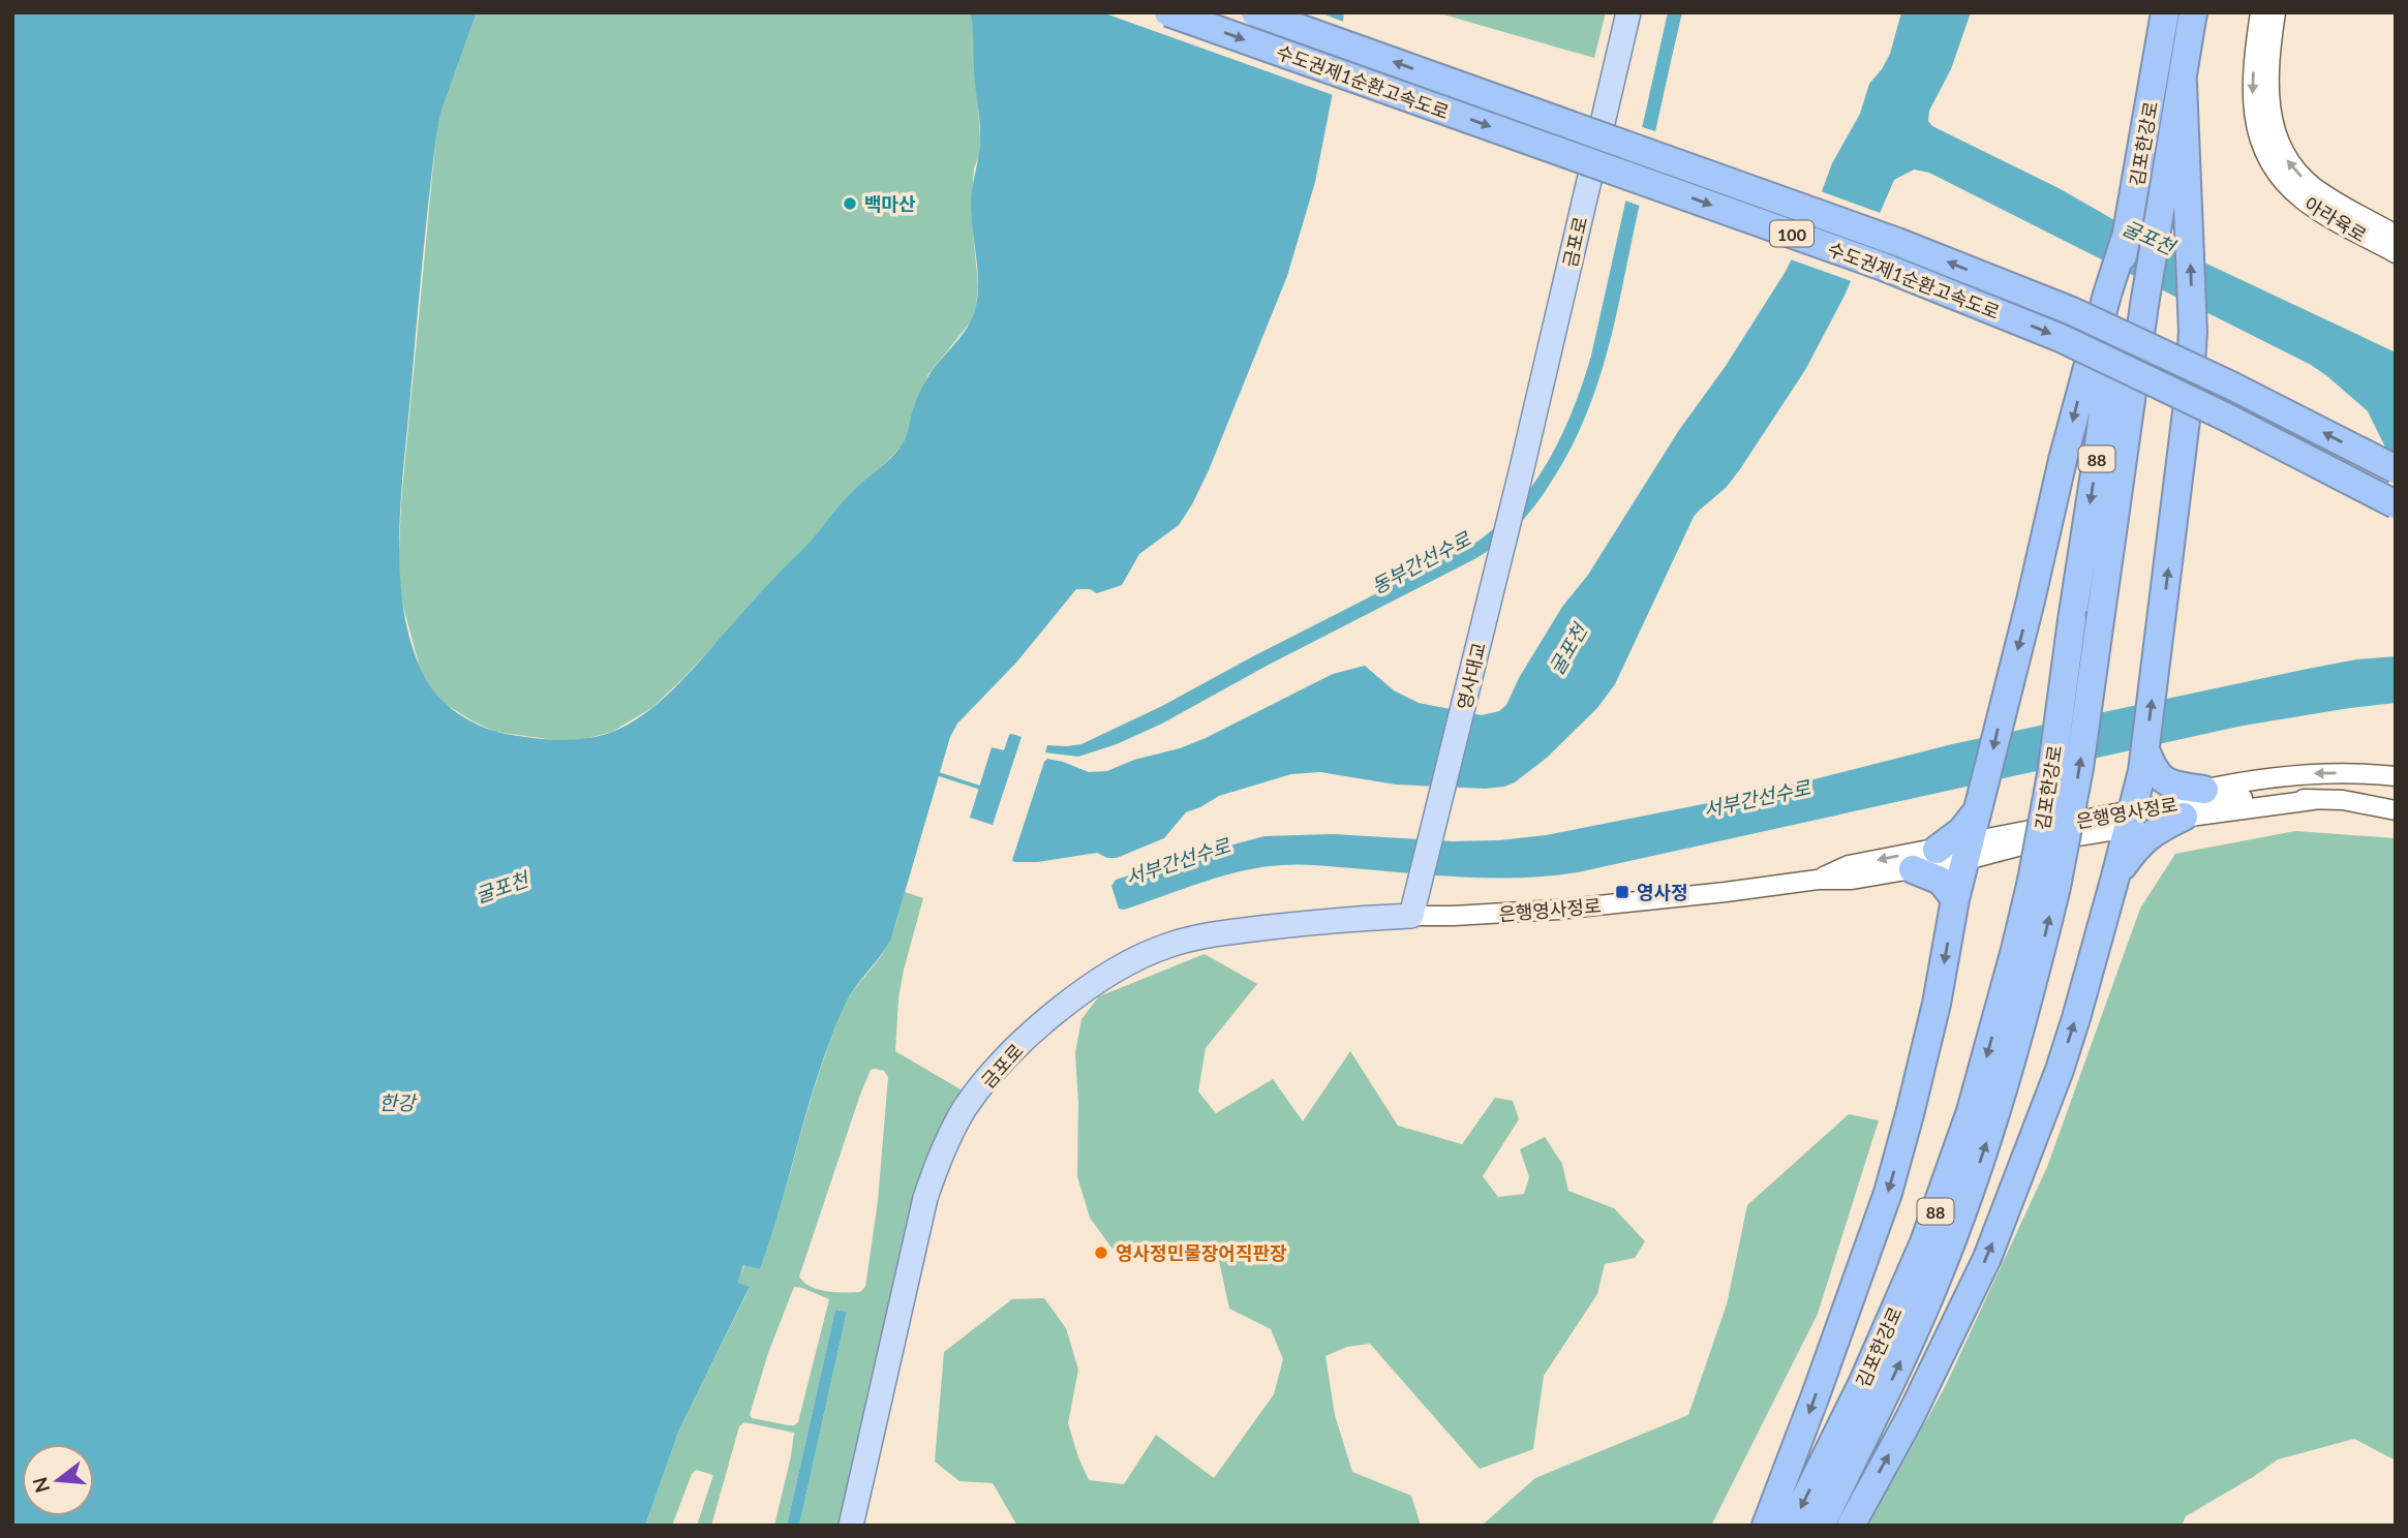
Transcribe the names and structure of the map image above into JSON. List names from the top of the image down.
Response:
{
  "streets": {
    "highway": [
      "수도권제1순환고속도로",
      "김포한강로",
      "100",
      "88"
    ],
    "main road": ["금포로", "영사대교"],
    "street": ["아라육로", "은행영사정로"]
  },
  "crossings": [
    ["금포로", "영사대교"],
    ["금포로", "은행영사정로"],
    ["영사대교", "은행영사정로"]
  ],
  "water": [
    "굴포천",
    "동부간선수로",
    "서부간선수로",
    "한강"
  ],
  "places": {
    "other": ["백마산", "영사정민물장어직판장"],
    "transit": ["영사정"]
  },
  "north": "left"
}
